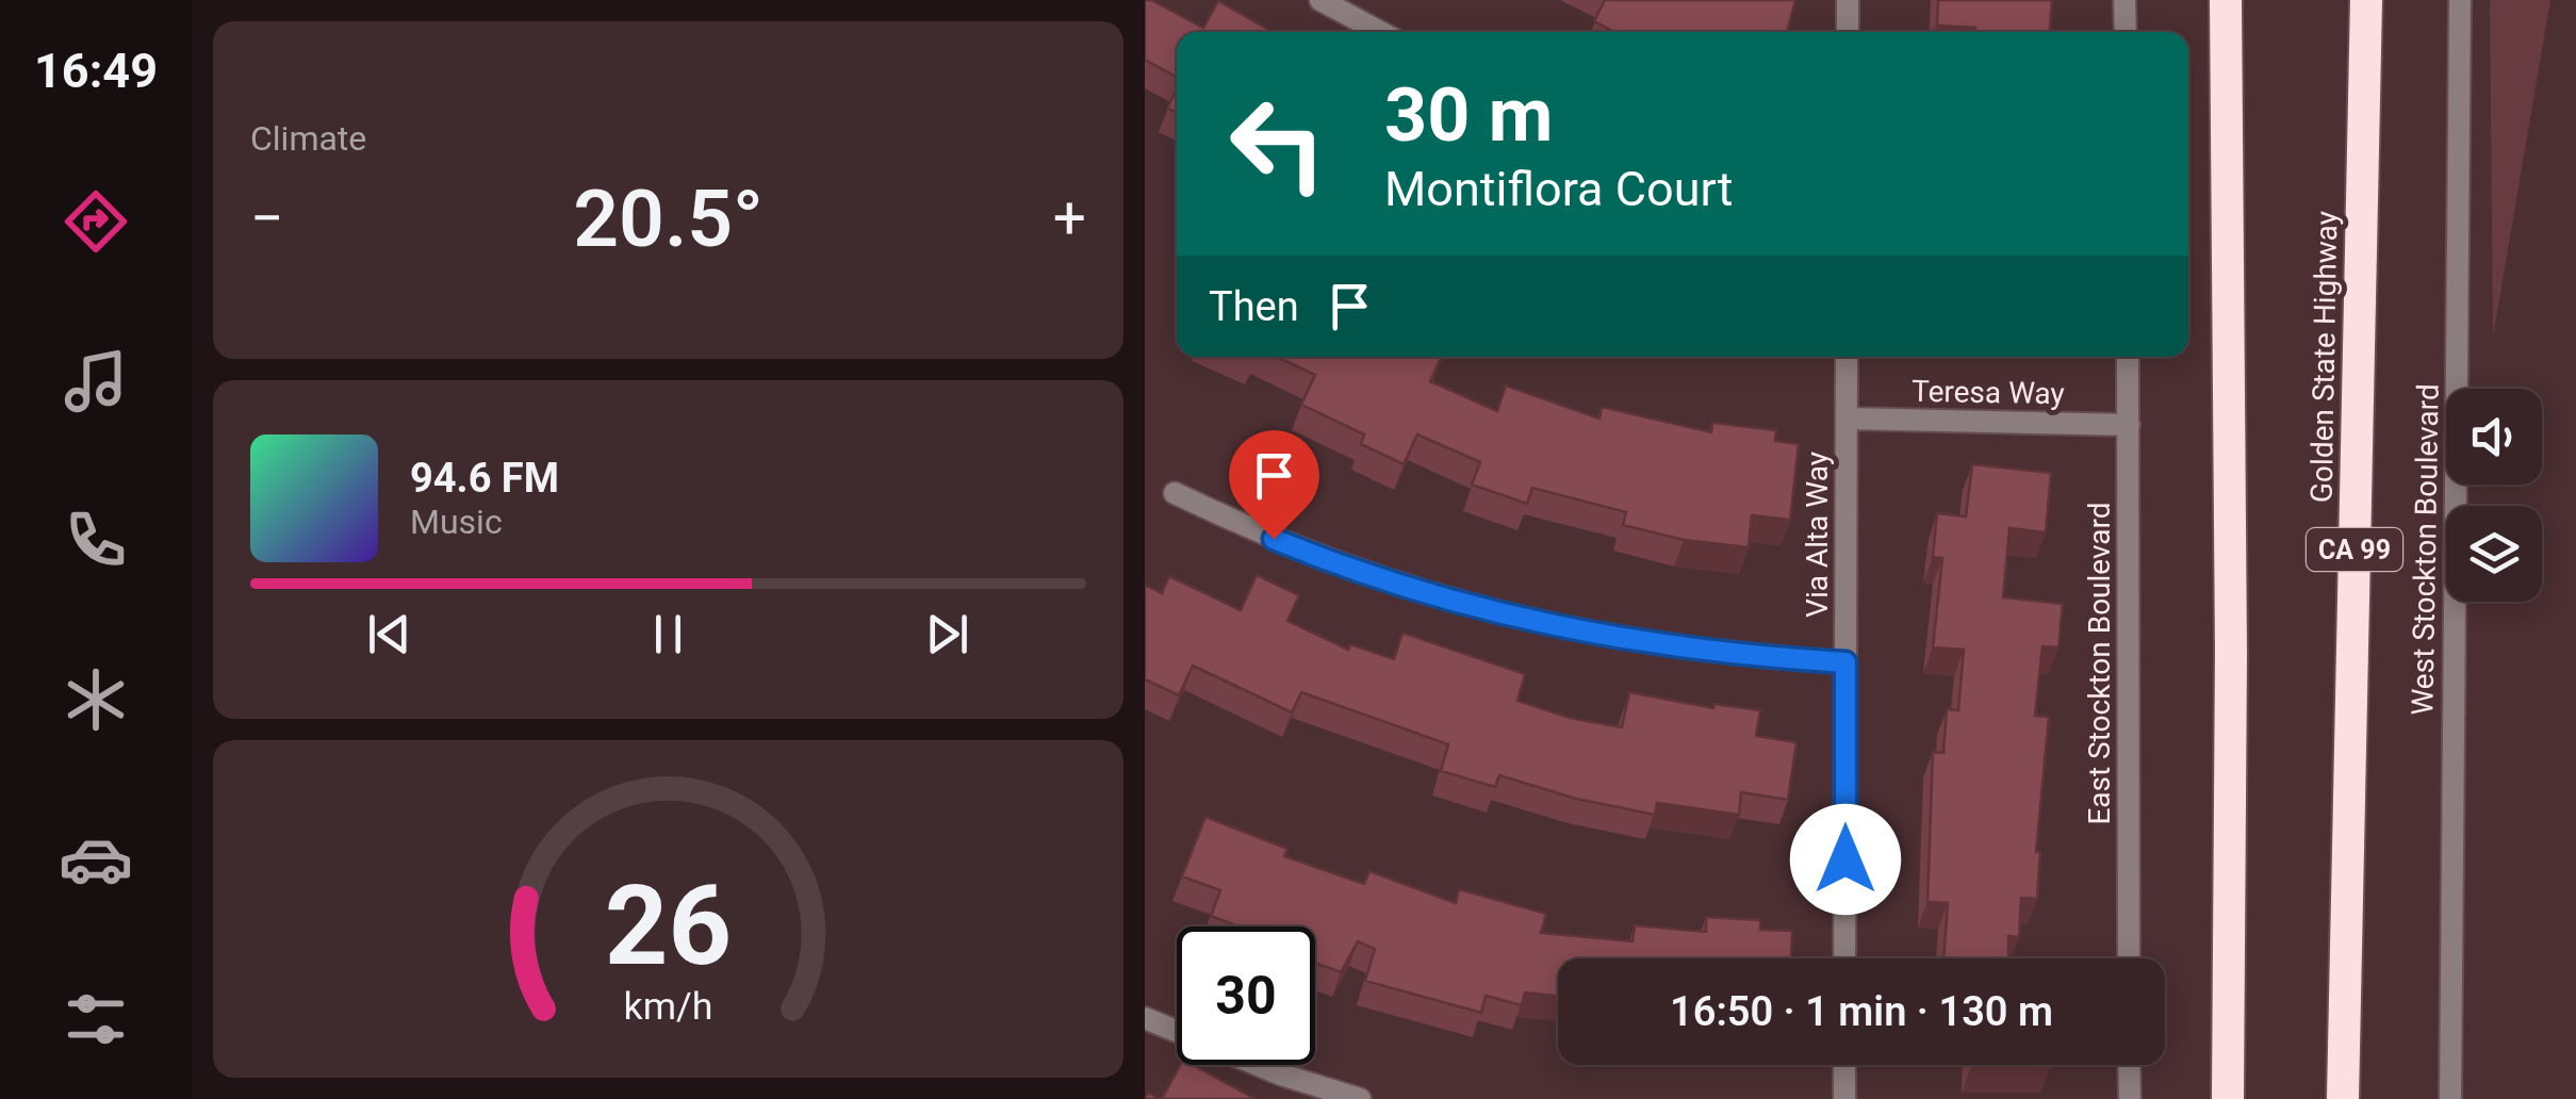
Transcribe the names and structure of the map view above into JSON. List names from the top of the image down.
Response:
{
  "streets": {
    "highway": ["Golden State Highway", "CA 99"],
    "street": [
      "Teresa Way",
      "Via Alta Way",
      "West Stockton Boulevard",
      "East Stockton Boulevard"
    ]
  },
  "crossings": [
    ["Teresa Way", "Via Alta Way"],
    ["Teresa Way", "East Stockton Boulevard"]
  ],
  "page": {
    "tabs": "16:49",
    "tile": "Climate",
    "turn": ["30 m", "Montiflora Court"],
    "heat": ["−", "20.5°", "+"],
    "then": "Then",
    "song": ["94.6 FM", "Music"],
    "limit": "30",
    "trip": "16:50 · 1 min · 130 m",
    "gauge": ["26", "km/h"]
  }
}
